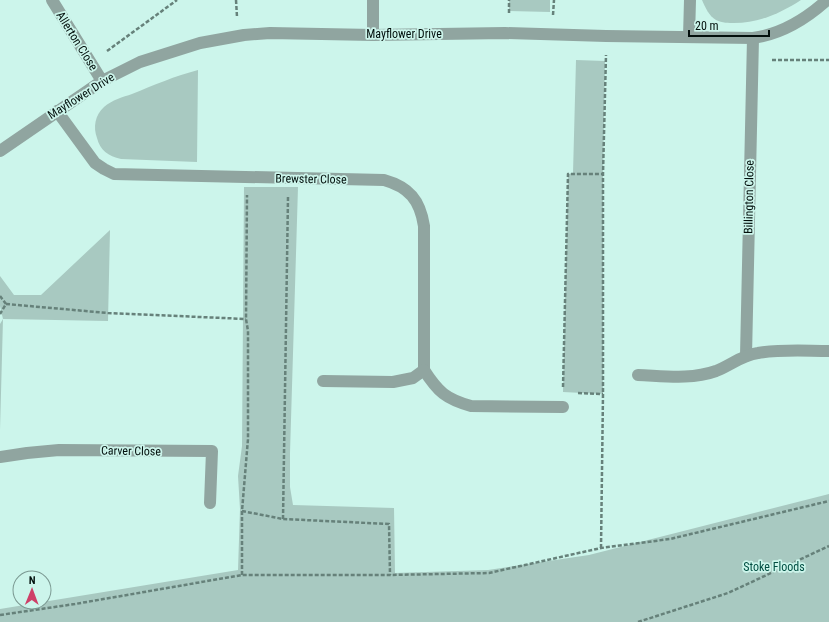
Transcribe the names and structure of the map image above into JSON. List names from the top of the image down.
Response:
{
  "streets": {
    "street": [
      "Mayflower Drive",
      "Allerton Close",
      "Brewster Close",
      "Billington Close",
      "Carver Close"
    ]
  },
  "crossings": [
    ["Mayflower Drive", "Allerton Close"],
    ["Mayflower Drive", "Brewster Close"],
    ["Mayflower Drive", "Billington Close"]
  ],
  "parks": ["Stoke Floods"],
  "scale_bar": "20 m",
  "north": "top"
}
